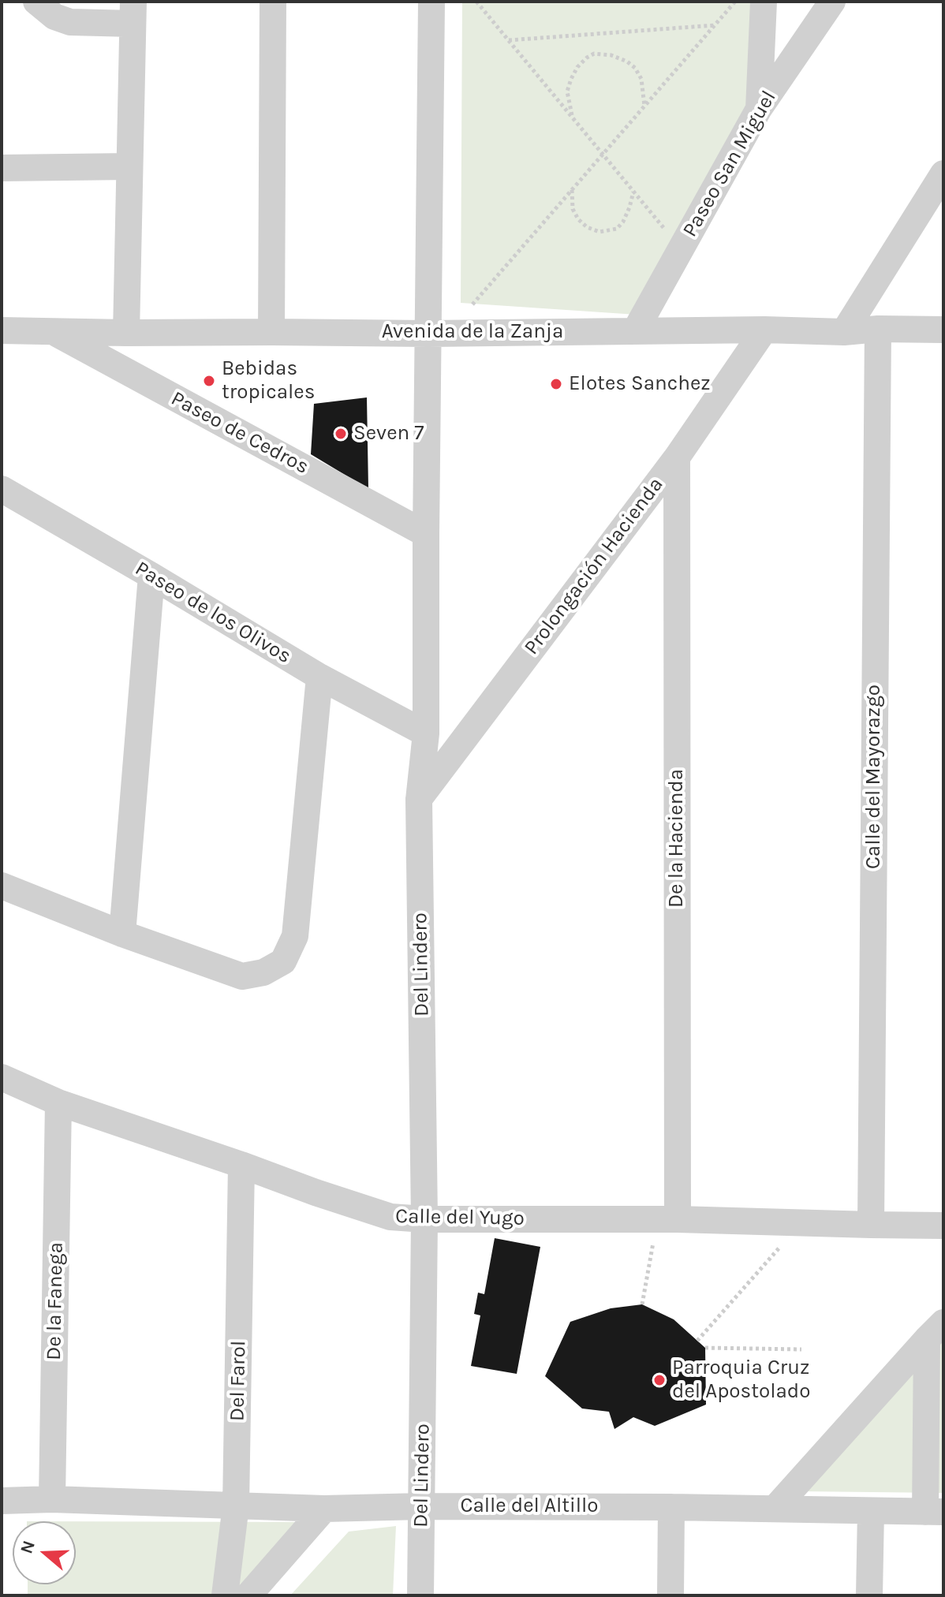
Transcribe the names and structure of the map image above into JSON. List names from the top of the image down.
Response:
{
  "streets": {
    "street": [
      "Paseo San Miguel",
      "Avenida de la Zanja",
      "Paseo de Cedros",
      "Prolongación Hacienda",
      "Paseo de los Olivos",
      "Calle del Mayorazgo",
      "De la Hacienda",
      "Del Lindero",
      "Calle del Yugo",
      "De la Fanega",
      "Del Farol",
      "Calle del Altillo"
    ]
  },
  "crossings": [
    ["Paseo San Miguel", "Avenida de la Zanja"],
    ["Avenida de la Zanja", "Paseo de Cedros"],
    ["Avenida de la Zanja", "Prolongación Hacienda"],
    ["Avenida de la Zanja", "Calle del Mayorazgo"],
    ["Avenida de la Zanja", "Del Lindero"],
    ["Paseo de Cedros", "Del Lindero"],
    ["Prolongación Hacienda", "De la Hacienda"],
    ["Prolongación Hacienda", "Del Lindero"],
    ["Paseo de los Olivos", "Del Lindero"],
    ["Calle del Mayorazgo", "Calle del Yugo"],
    ["De la Hacienda", "Calle del Yugo"],
    ["Del Lindero", "Calle del Yugo"],
    ["Del Lindero", "Calle del Altillo"],
    ["Calle del Yugo", "De la Fanega"],
    ["Calle del Yugo", "Del Farol"],
    ["De la Fanega", "Calle del Altillo"],
    ["Del Farol", "Calle del Altillo"]
  ],
  "places": [
    "Bebidas tropicales",
    "Elotes Sanchez",
    "Seven 7",
    "Parroquia Cruz del Apostolado"
  ],
  "north": "left"
}
